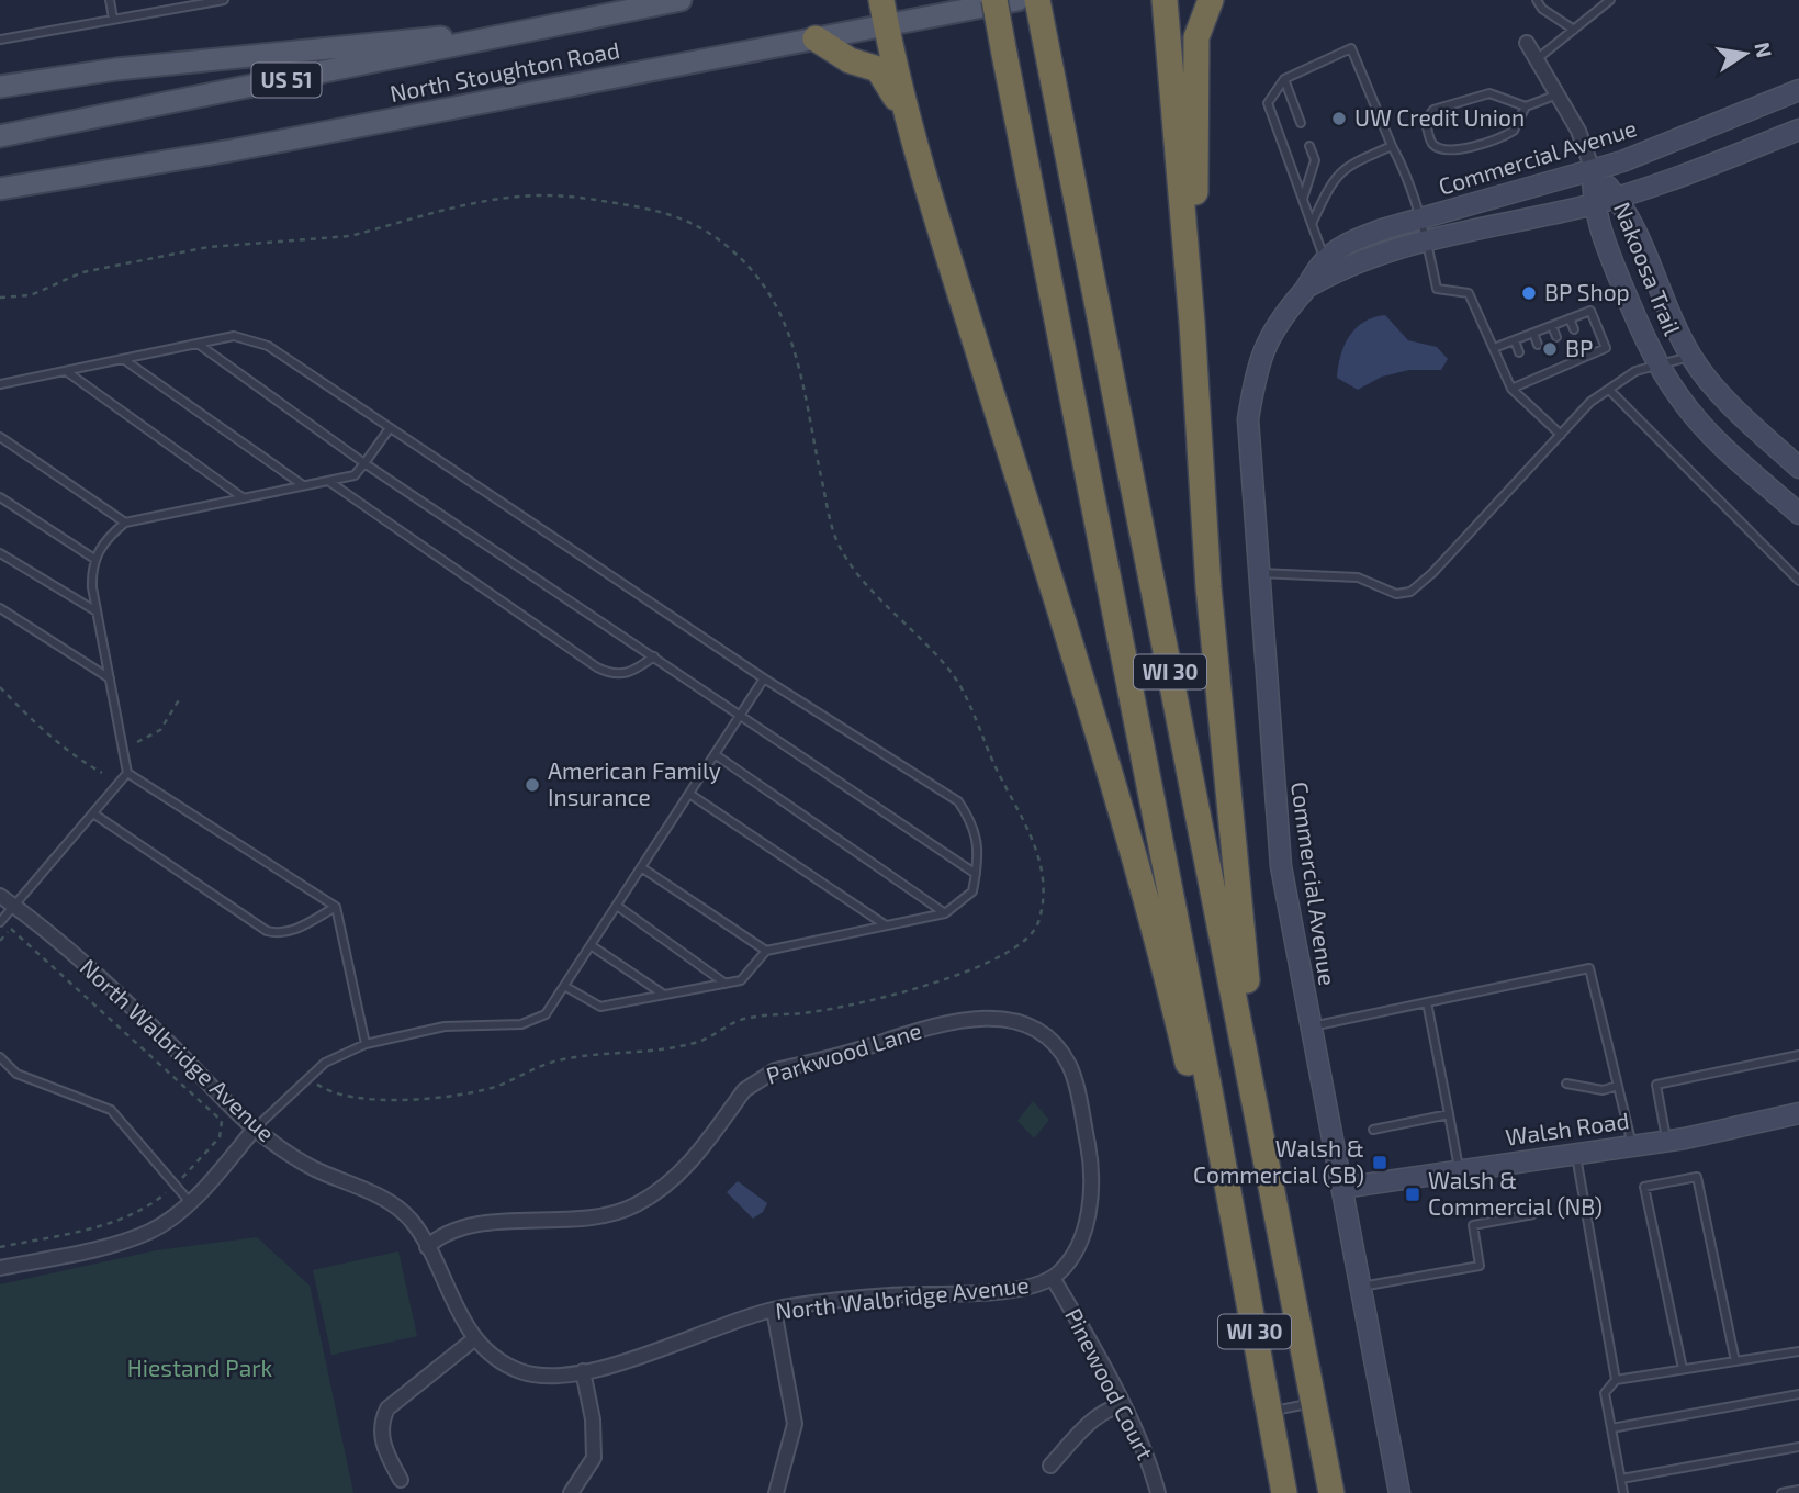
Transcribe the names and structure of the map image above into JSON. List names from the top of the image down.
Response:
{
  "streets": {
    "highway": ["WI 30"],
    "main road": ["North Stoughton Road", "US 51"],
    "street": [
      "Commercial Avenue",
      "Nakoosa Trail",
      "North Walbridge Avenue",
      "Parkwood Lane",
      "Walsh Road",
      "Pinewood Court"
    ]
  },
  "crossings": [
    ["Commercial Avenue", "Nakoosa Trail"],
    ["Commercial Avenue", "Walsh Road"],
    ["North Walbridge Avenue", "Parkwood Lane"],
    ["North Walbridge Avenue", "Pinewood Court"]
  ],
  "parks": ["Hiestand Park"],
  "places": {
    "other": [
      "UW Credit Union",
      "BP Shop",
      "BP",
      "American Family Insurance"
    ],
    "transit": ["Walsh & Commercial (SB)", "Walsh & Commercial (NB)"]
  },
  "north": "right"
}
